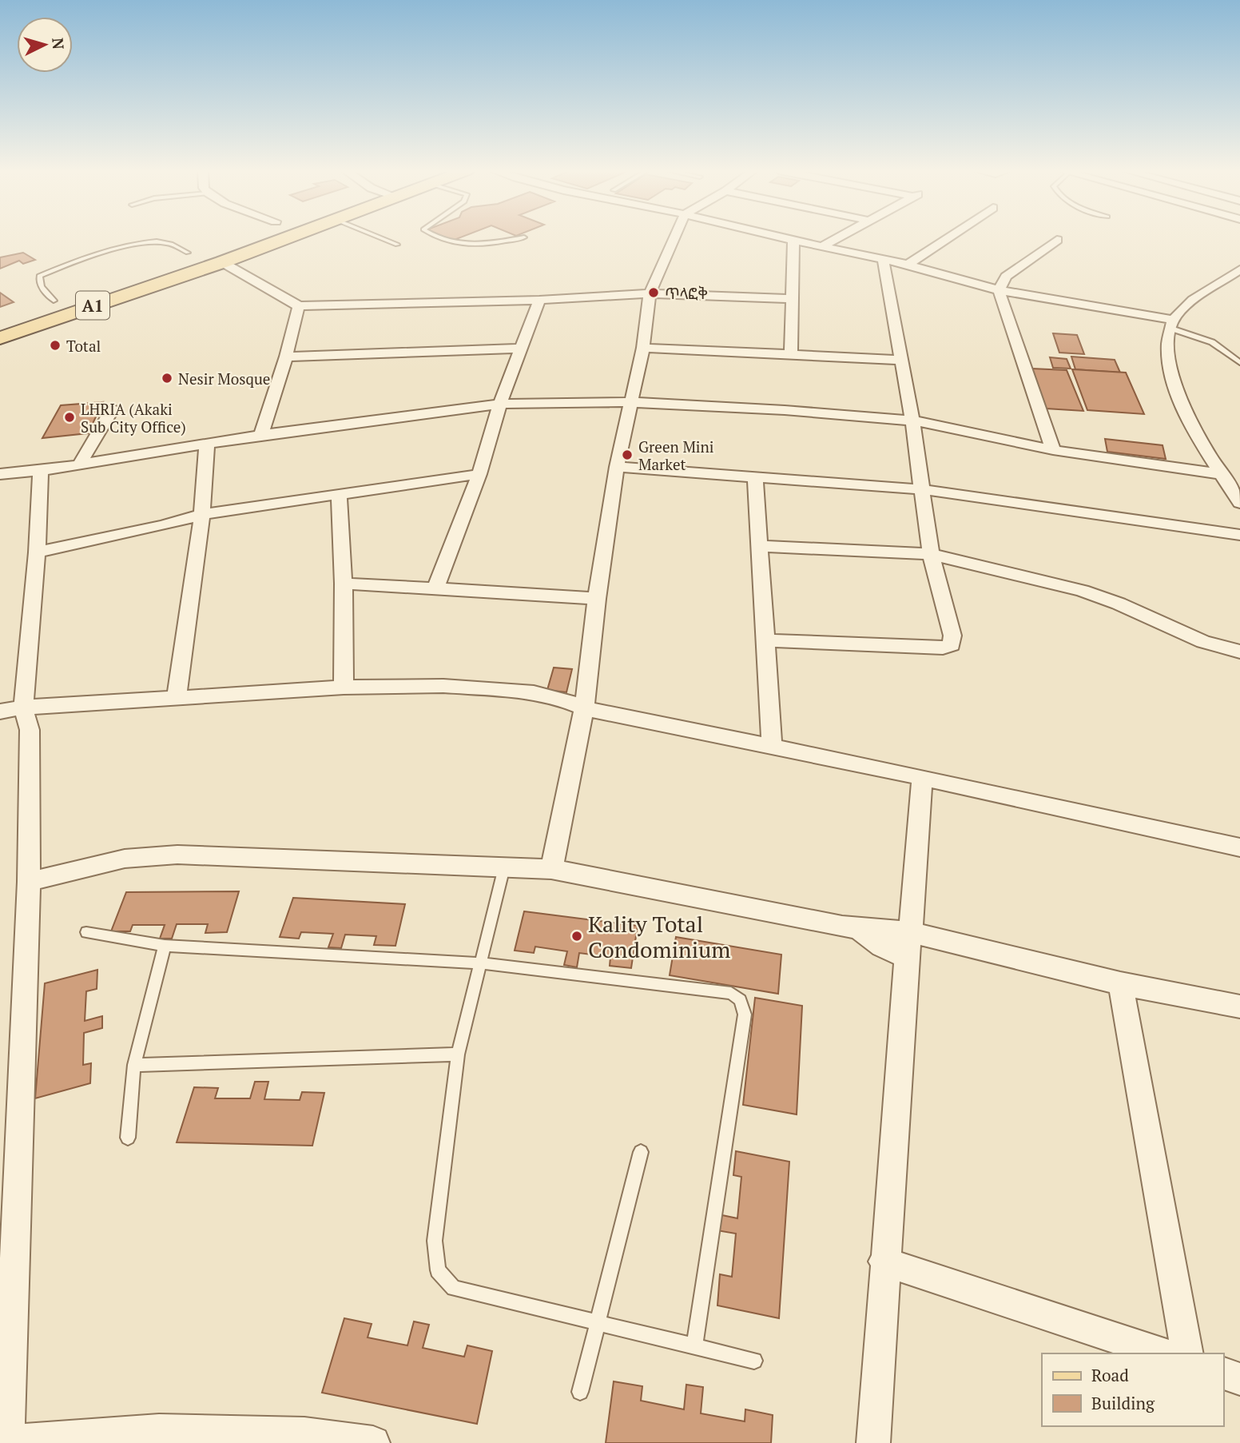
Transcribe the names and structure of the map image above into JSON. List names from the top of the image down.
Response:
{
  "streets": {
    "main road": ["A1"]
  },
  "places": [
    "ጥላፎቅ",
    "Total",
    "Nesir Mosque",
    "LHRIA (Akaki Sub City Office)",
    "Green Mini Market",
    "Kality Total Condominium"
  ],
  "legend": ["Road", "Building"],
  "north": "right"
}
